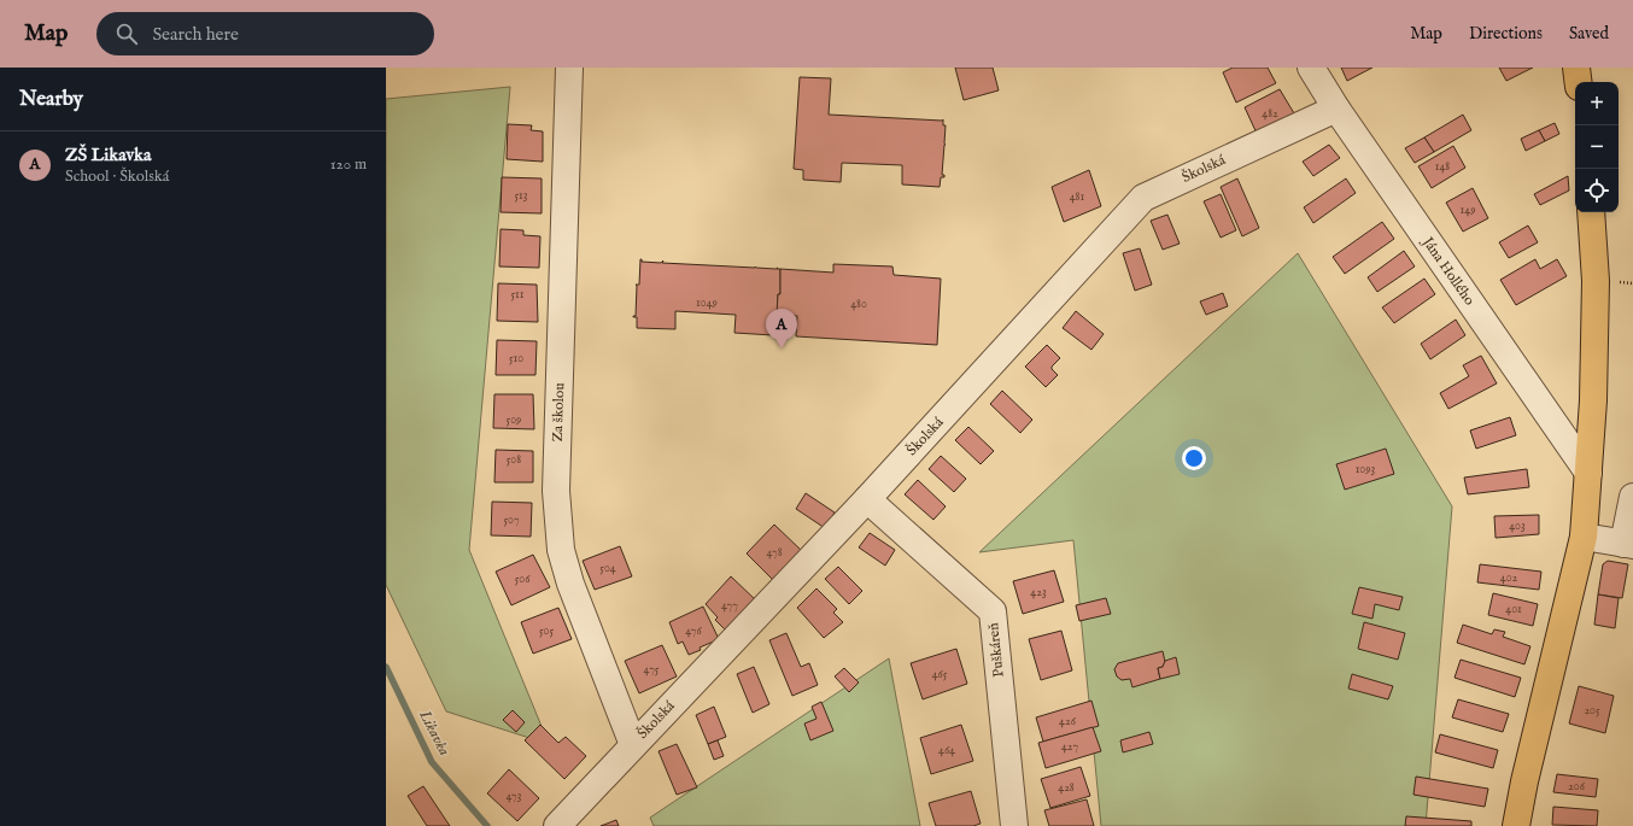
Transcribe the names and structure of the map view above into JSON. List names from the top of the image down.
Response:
{
  "streets": {
    "street": [
      "Školská",
      "Jána Hollého",
      "Za školou",
      "Puškáreň"
    ]
  },
  "crossings": [
    ["Školská", "Jána Hollého"],
    ["Školská", "Za školou"],
    ["Školská", "Puškáreň"]
  ],
  "water": ["Likavka"],
  "house_numbers": [
    "482",
    "148",
    "513",
    "481",
    "149",
    "511",
    "1049",
    "480",
    "510",
    "509",
    "508",
    "1093",
    "507",
    "403",
    "478",
    "504",
    "402",
    "506",
    "423",
    "477",
    "401",
    "505",
    "476",
    "475",
    "465",
    "205",
    "426",
    "427",
    "464",
    "206",
    "428",
    "473"
  ],
  "page": {
    "header": "Map",
    "search": "Search here",
    "nav": ["Map", "Directions", "Saved"],
    "heading": "Nearby",
    "map_buttons": ["+", "−"],
    "list": [
      {
        "mark": "A",
        "name": "ZŠ Likavka",
        "note": "School · Školská",
        "value": "120 m"
      }
    ],
    "pins": "A"
  }
}
